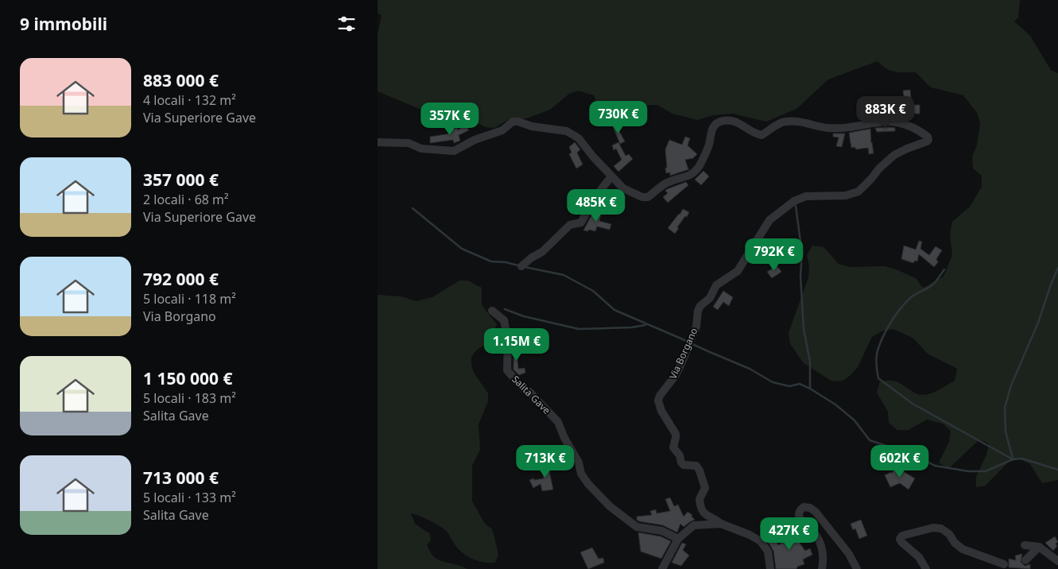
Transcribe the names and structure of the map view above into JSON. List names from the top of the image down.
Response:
{
  "streets": {
    "street": ["Via Borgano", "Salita Gave"]
  },
  "page": {
    "heading": "9 immobili",
    "list": [
      {
        "name": "883 000 €",
        "note": "4 locali · 132 m² · Via Superiore Gave"
      },
      {
        "name": "357 000 €",
        "note": "2 locali · 68 m² · Via Superiore Gave"
      },
      {
        "name": "792 000 €",
        "note": "5 locali · 118 m² · Via Borgano"
      },
      {
        "name": "1 150 000 €",
        "note": "5 locali · 183 m² · Salita Gave"
      },
      {
        "name": "713 000 €",
        "note": "5 locali · 133 m² · Salita Gave"
      }
    ],
    "price": [
      "883K €",
      "730K €",
      "357K €",
      "485K €",
      "792K €",
      "1.15M €",
      "713K €",
      "602K €",
      "427K €"
    ]
  }
}
